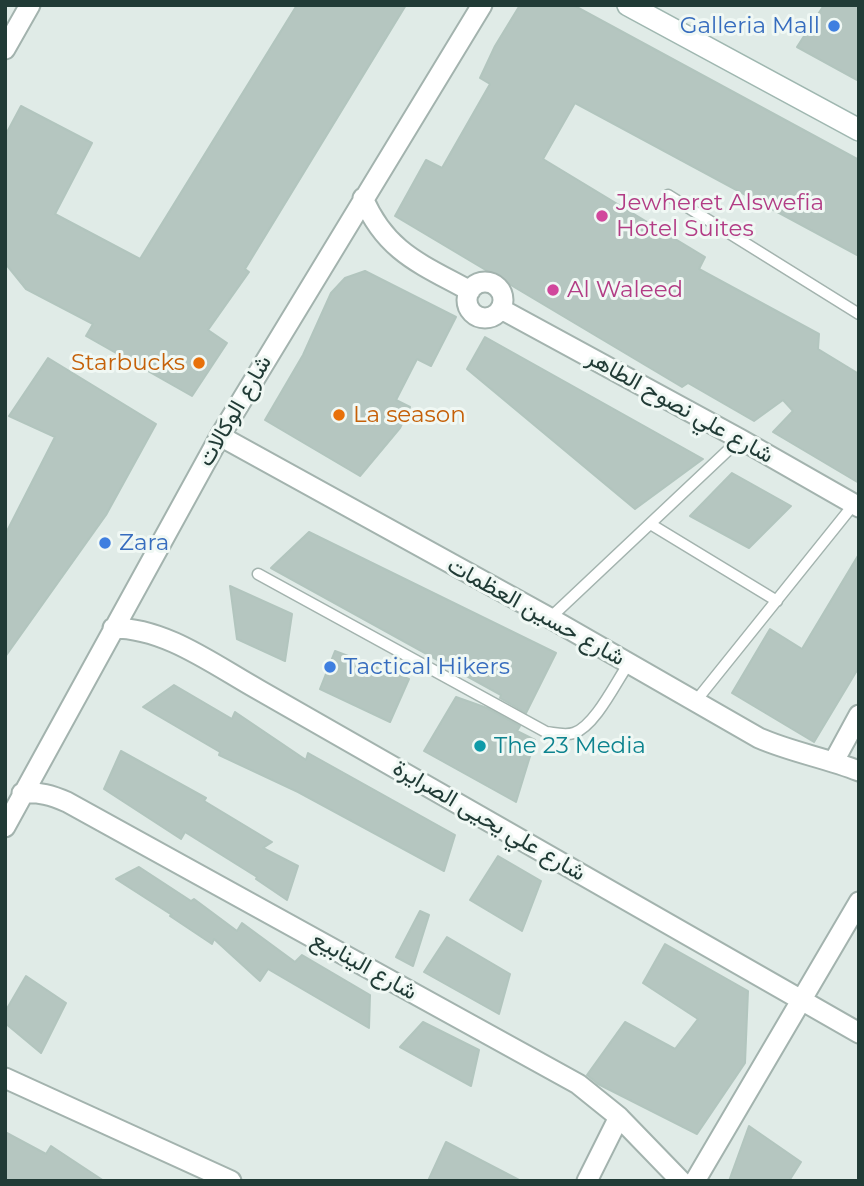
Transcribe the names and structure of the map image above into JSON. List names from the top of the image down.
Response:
{
  "streets": {
    "street": [
      "شارع علي نصوح الطاهر",
      "شارع الوكالات",
      "شارع حسين العظمات",
      "شارع علي يحيى الصرايرة",
      "شارع الينابيع"
    ]
  },
  "crossings": [
    ["شارع علي نصوح الطاهر", "شارع الوكالات"],
    ["شارع الوكالات", "شارع حسين العظمات"],
    ["شارع الوكالات", "شارع علي يحيى الصرايرة"],
    ["شارع الوكالات", "شارع الينابيع"]
  ],
  "places": [
    "Galleria Mall",
    "Jewheret Alswefia Hotel Suites",
    "Al Waleed",
    "Starbucks",
    "La season",
    "Zara",
    "Tactical Hikers",
    "The 23 Media"
  ]
}
